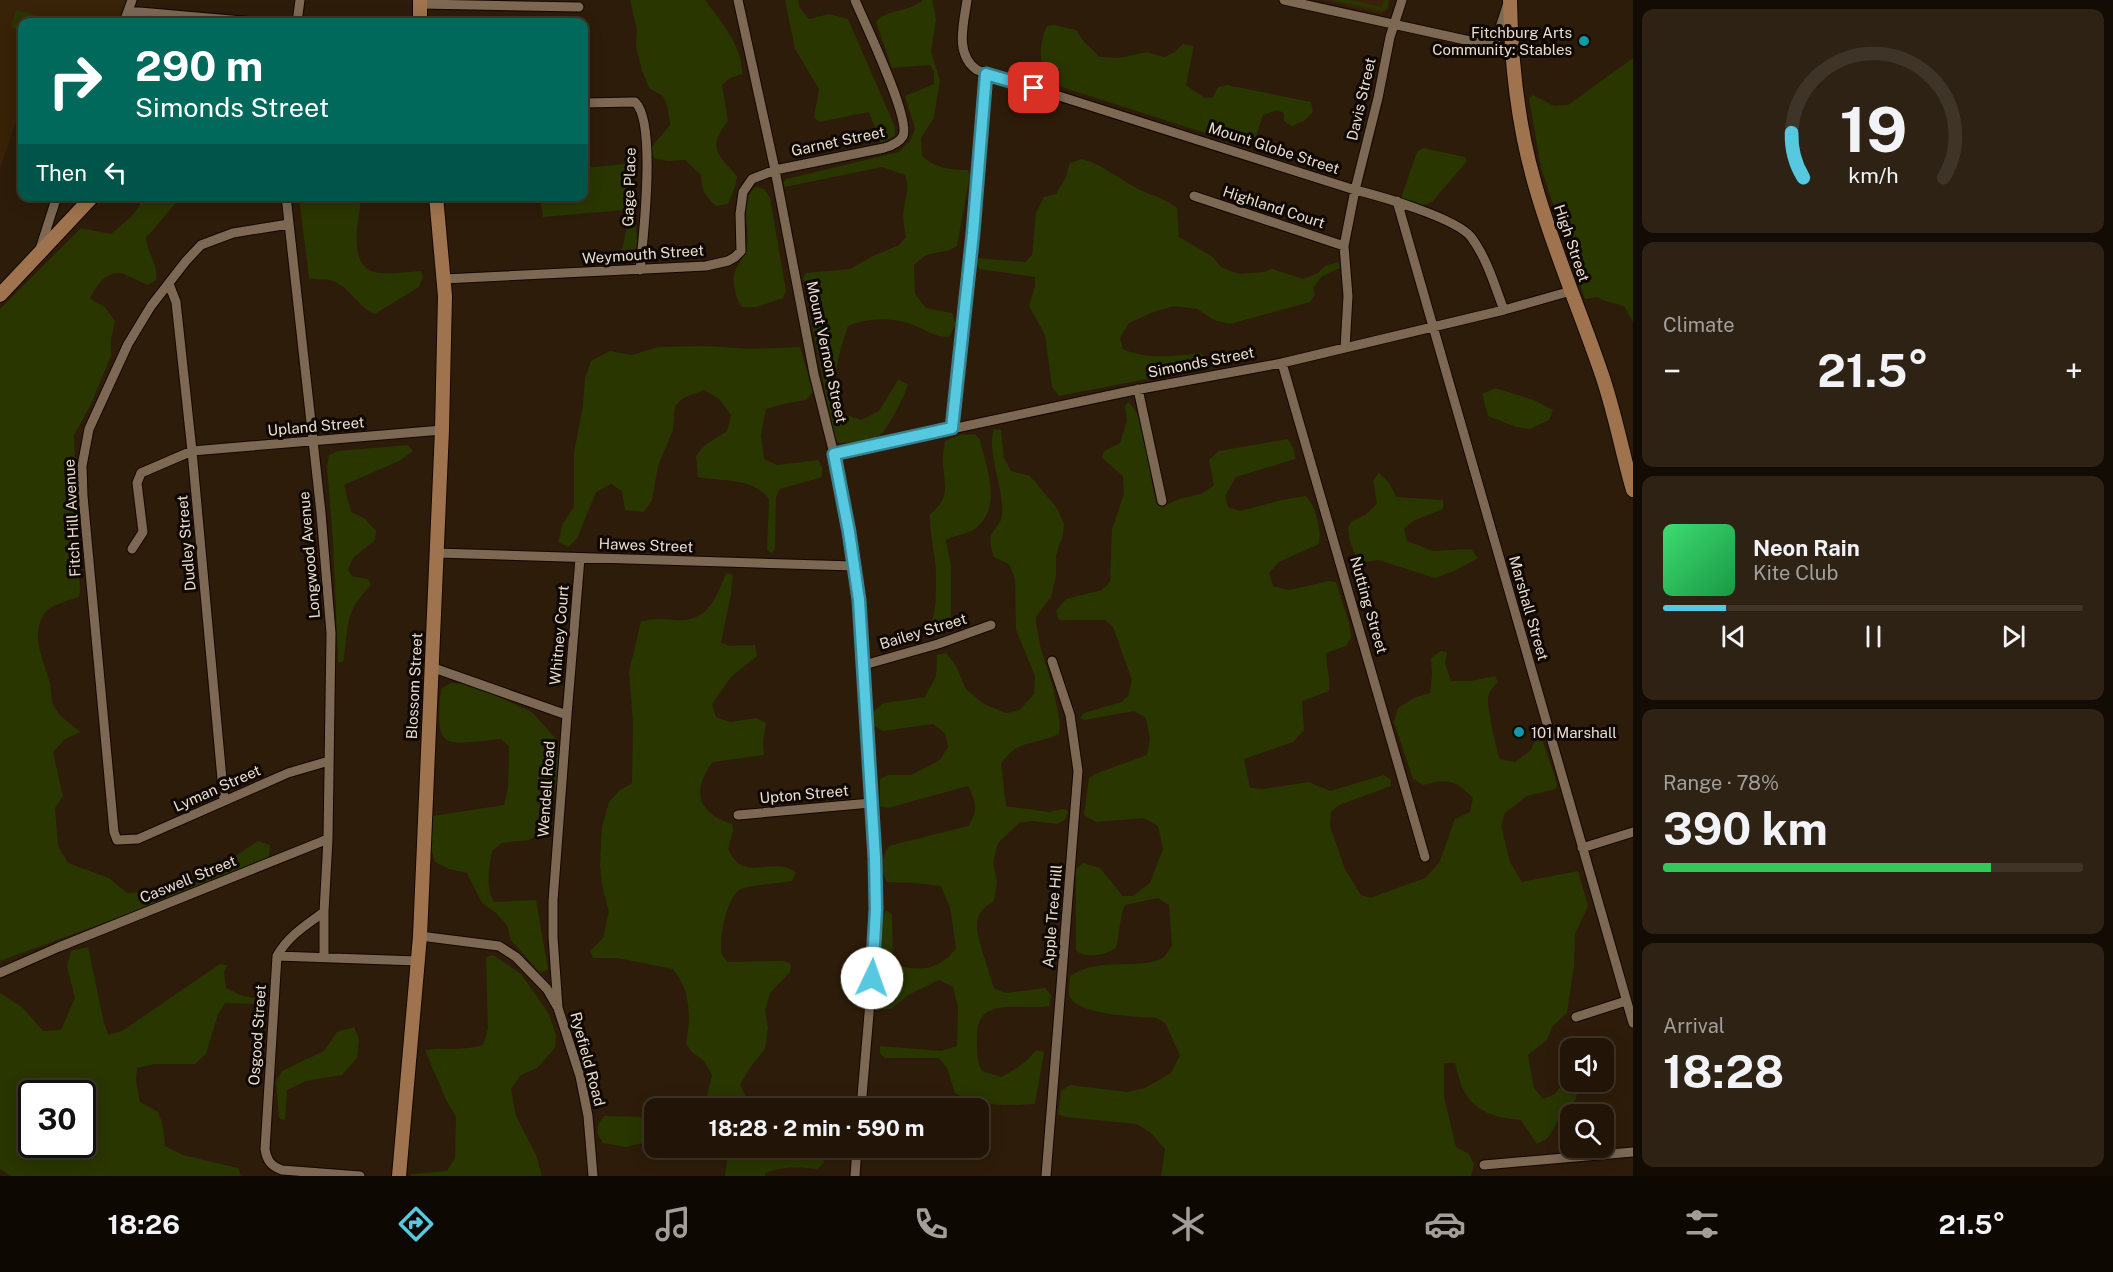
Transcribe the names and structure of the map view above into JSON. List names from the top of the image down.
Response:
{
  "streets": {
    "street": [
      "Davis Street",
      "Garnet Street",
      "Mount Globe Street",
      "Gage Place",
      "Highland Court",
      "High Street",
      "Weymouth Street",
      "Mount Vernon Street",
      "Simonds Street",
      "Upland Street",
      "Fitch Hill Avenue",
      "Dudley Street",
      "Hawes Street",
      "Longwood Avenue",
      "Nutting Street",
      "Marshall Street",
      "Bailey Street",
      "Whitney Court",
      "Blossom Street",
      "Lyman Street",
      "Wendell Road",
      "Upton Street",
      "Caswell Street",
      "Apple Tree Hill",
      "Osgood Street",
      "Ryefield Road"
    ]
  },
  "crossings": [
    ["Davis Street", "Mount Globe Street"],
    ["Davis Street", "Highland Court"],
    ["Davis Street", "Simonds Street"],
    ["Garnet Street", "Weymouth Street"],
    ["Garnet Street", "Mount Vernon Street"],
    ["Mount Globe Street", "Simonds Street"],
    ["Mount Globe Street", "Marshall Street"],
    ["Gage Place", "Weymouth Street"],
    ["High Street", "Simonds Street"],
    ["Weymouth Street", "Mount Vernon Street"],
    ["Weymouth Street", "Blossom Street"],
    ["Mount Vernon Street", "Simonds Street"],
    ["Mount Vernon Street", "Hawes Street"],
    ["Mount Vernon Street", "Bailey Street"],
    ["Mount Vernon Street", "Upton Street"],
    ["Simonds Street", "Nutting Street"],
    ["Simonds Street", "Marshall Street"],
    ["Upland Street", "Dudley Street"],
    ["Upland Street", "Longwood Avenue"],
    ["Upland Street", "Blossom Street"],
    ["Fitch Hill Avenue", "Dudley Street"],
    ["Fitch Hill Avenue", "Longwood Avenue"],
    ["Fitch Hill Avenue", "Lyman Street"],
    ["Dudley Street", "Lyman Street"],
    ["Hawes Street", "Whitney Court"],
    ["Hawes Street", "Blossom Street"],
    ["Longwood Avenue", "Lyman Street"],
    ["Longwood Avenue", "Caswell Street"],
    ["Whitney Court", "Wendell Road"],
    ["Blossom Street", "Ryefield Road"],
    ["Wendell Road", "Ryefield Road"]
  ],
  "places": ["Fitchburg Arts Community: Stables", "101 Marshall"],
  "page": {
    "turn": ["290 m", "Simonds Street"],
    "then": "Then",
    "tile": [
      "Climate",
      ["Range · 78%", "390 km"],
      ["Arrival", "18:28"]
    ],
    "heat": ["−", "21.5°", "+"],
    "song": ["Neon Rain", "Kite Club"],
    "limit": "30",
    "trip": "18:28 · 2 min · 590 m",
    "tabs": ["18:26", "21.5°"],
    "gauge": ["19", "km/h"]
  }
}
